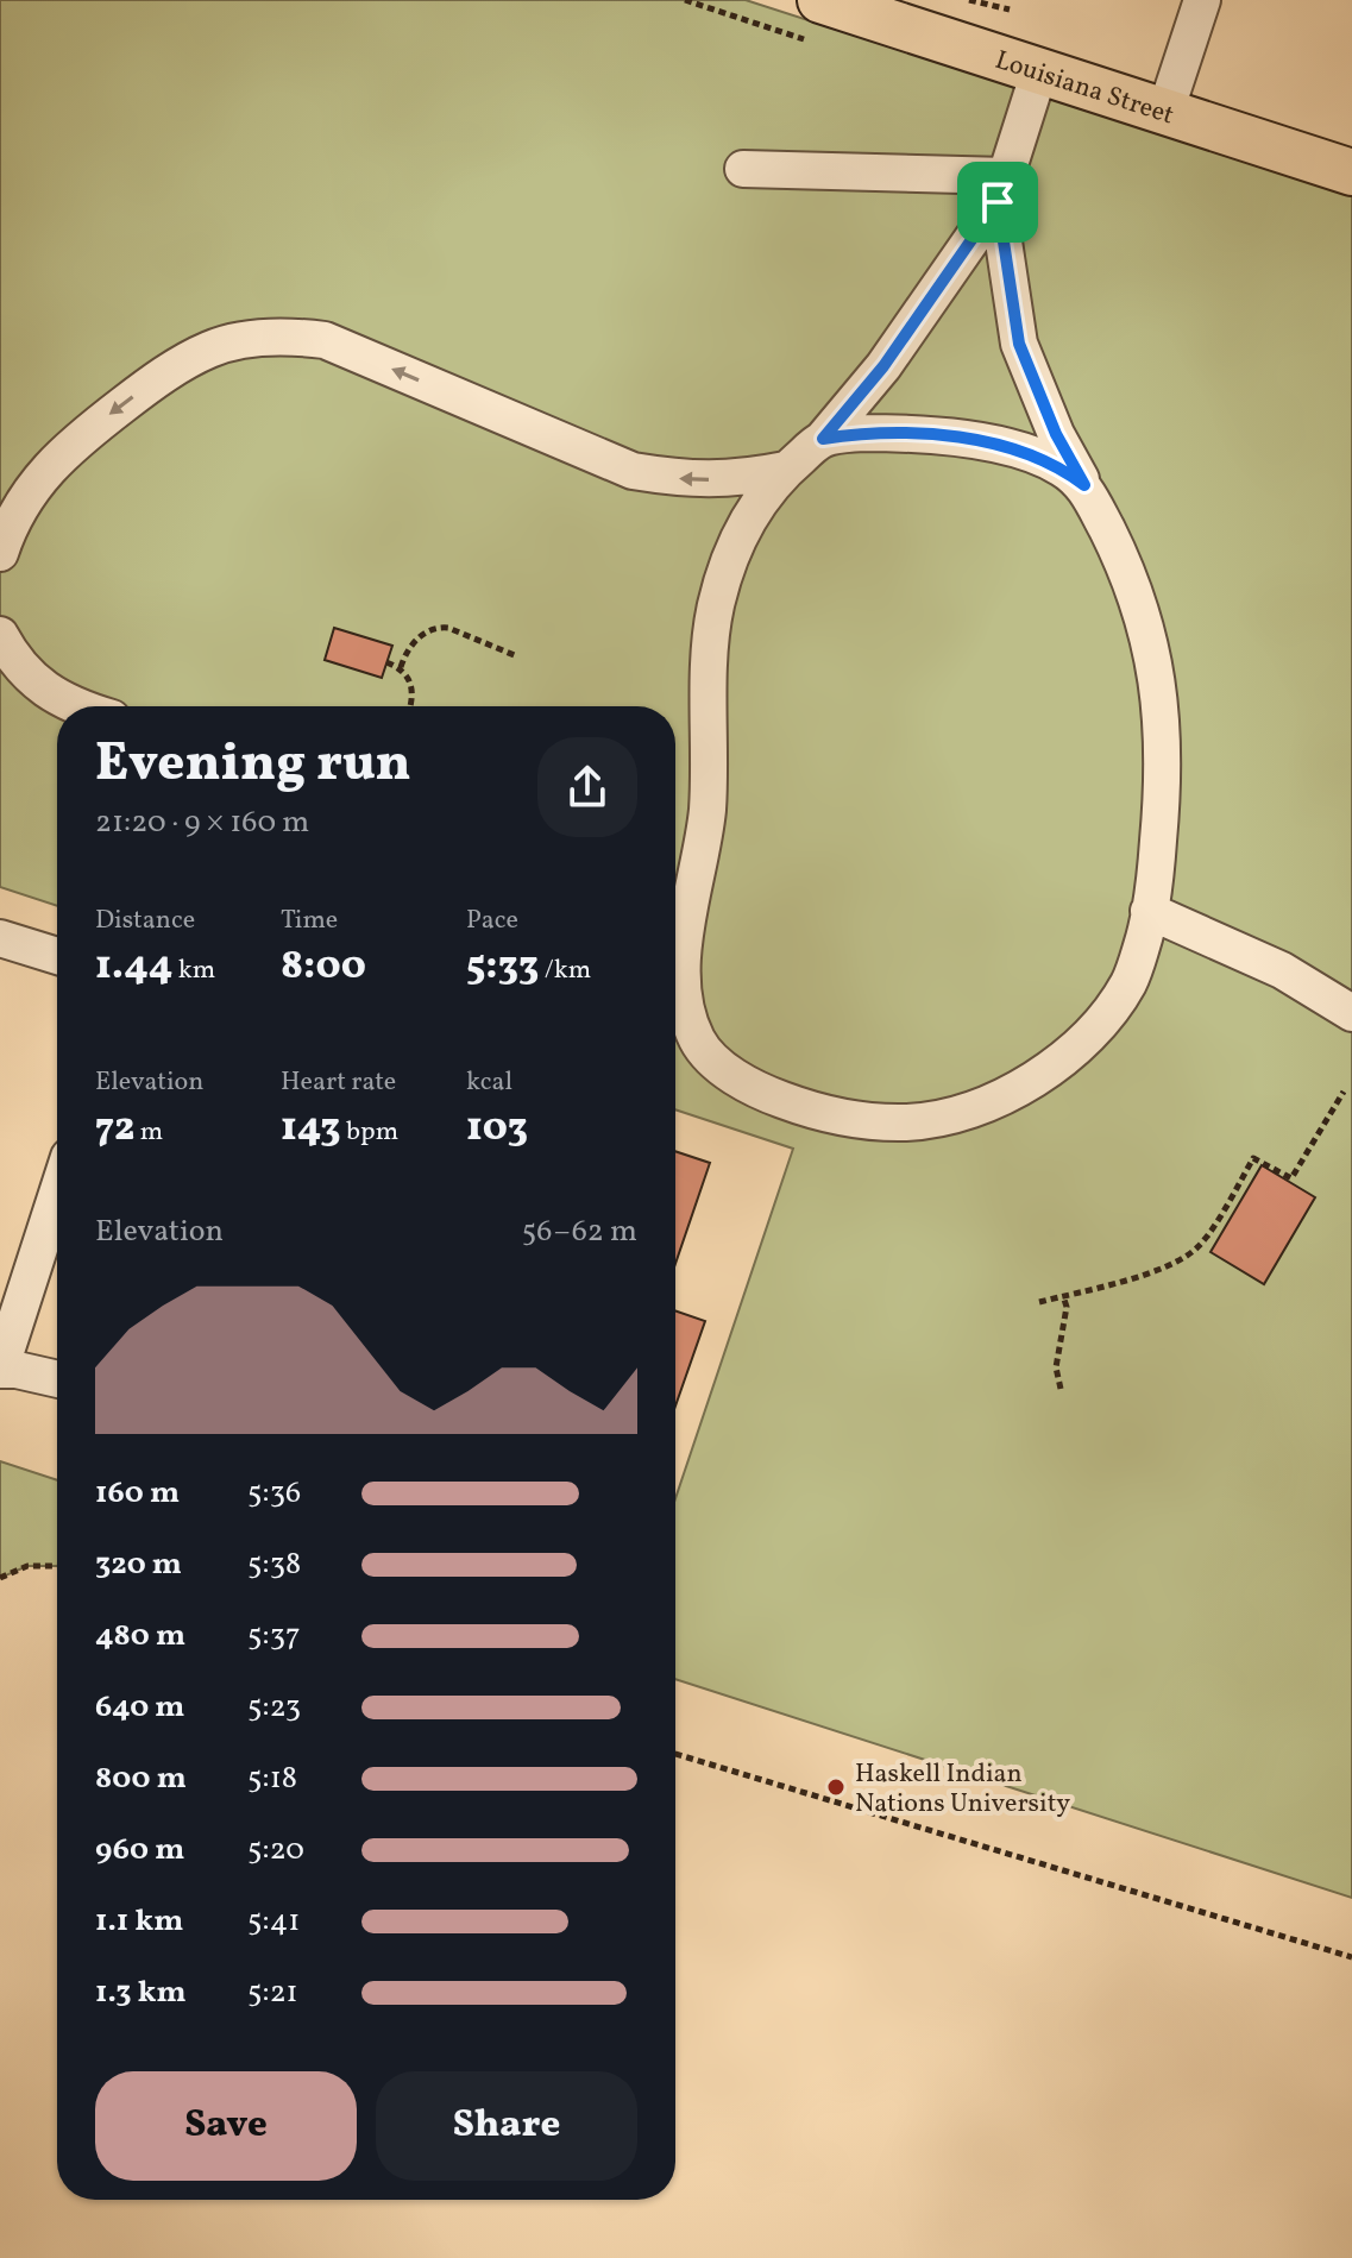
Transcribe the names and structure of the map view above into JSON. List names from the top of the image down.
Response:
{
  "streets": {
    "main road": ["Louisiana Street"]
  },
  "places": ["Haskell Indian Nations University"],
  "page": {
    "heading": ["Evening run", "21:20 · 9 × 160 m"],
    "stats": [
      ["Distance", "1.44 km"],
      ["Time", "8:00"],
      ["Pace", "5:33 /km"],
      ["Elevation", "72 m"],
      ["Heart rate", "143 bpm"],
      ["kcal", "103"]
    ],
    "chart": ["Elevation", "56–62 m"],
    "list": [
      {
        "name": "160 m",
        "note": "5:36"
      },
      {
        "name": "320 m",
        "note": "5:38"
      },
      {
        "name": "480 m",
        "note": "5:37"
      },
      {
        "name": "640 m",
        "note": "5:23"
      },
      {
        "name": "800 m",
        "note": "5:18"
      },
      {
        "name": "960 m",
        "note": "5:20"
      },
      {
        "name": "1.1 km",
        "note": "5:41"
      },
      {
        "name": "1.3 km",
        "note": "5:21"
      }
    ],
    "buttons": ["Save", "Share"]
  }
}
